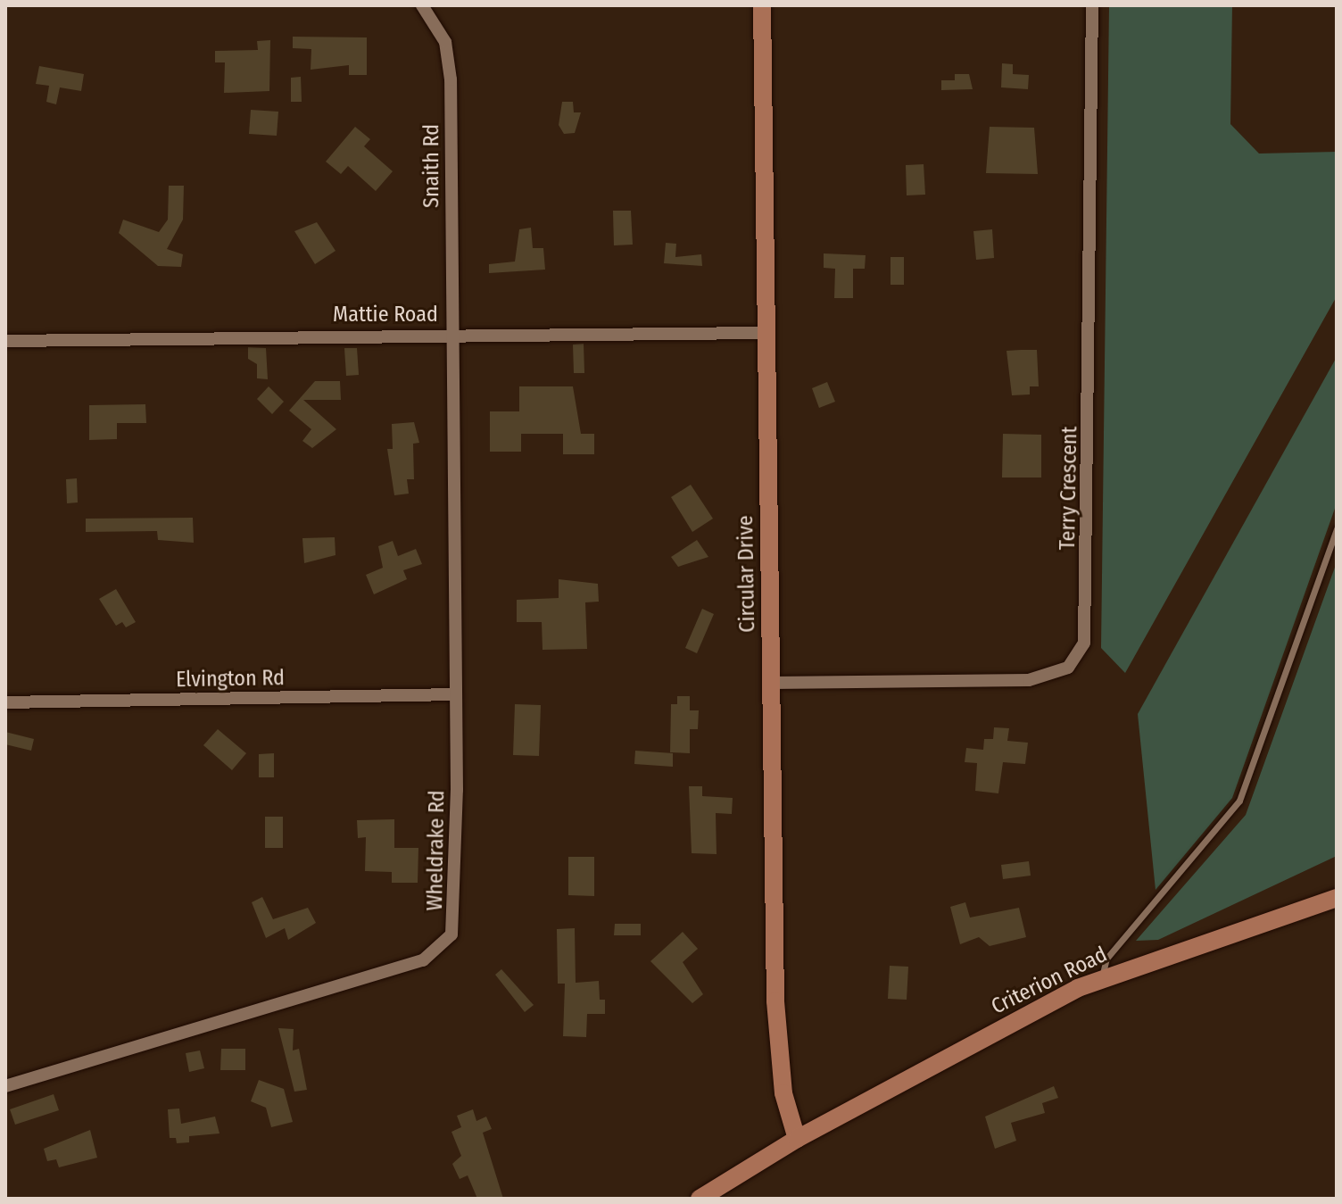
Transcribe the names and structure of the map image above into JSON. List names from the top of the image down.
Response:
{
  "streets": {
    "street": [
      "Snaith Rd",
      "Mattie Road",
      "Terry Crescent",
      "Circular Drive",
      "Elvington Rd",
      "Wheldrake Rd",
      "Criterion Road"
    ]
  },
  "crossings": [
    ["Snaith Rd", "Mattie Road"],
    ["Snaith Rd", "Wheldrake Rd"],
    ["Mattie Road", "Circular Drive"],
    ["Mattie Road", "Wheldrake Rd"],
    ["Terry Crescent", "Circular Drive"],
    ["Circular Drive", "Criterion Road"],
    ["Elvington Rd", "Wheldrake Rd"]
  ]
}
